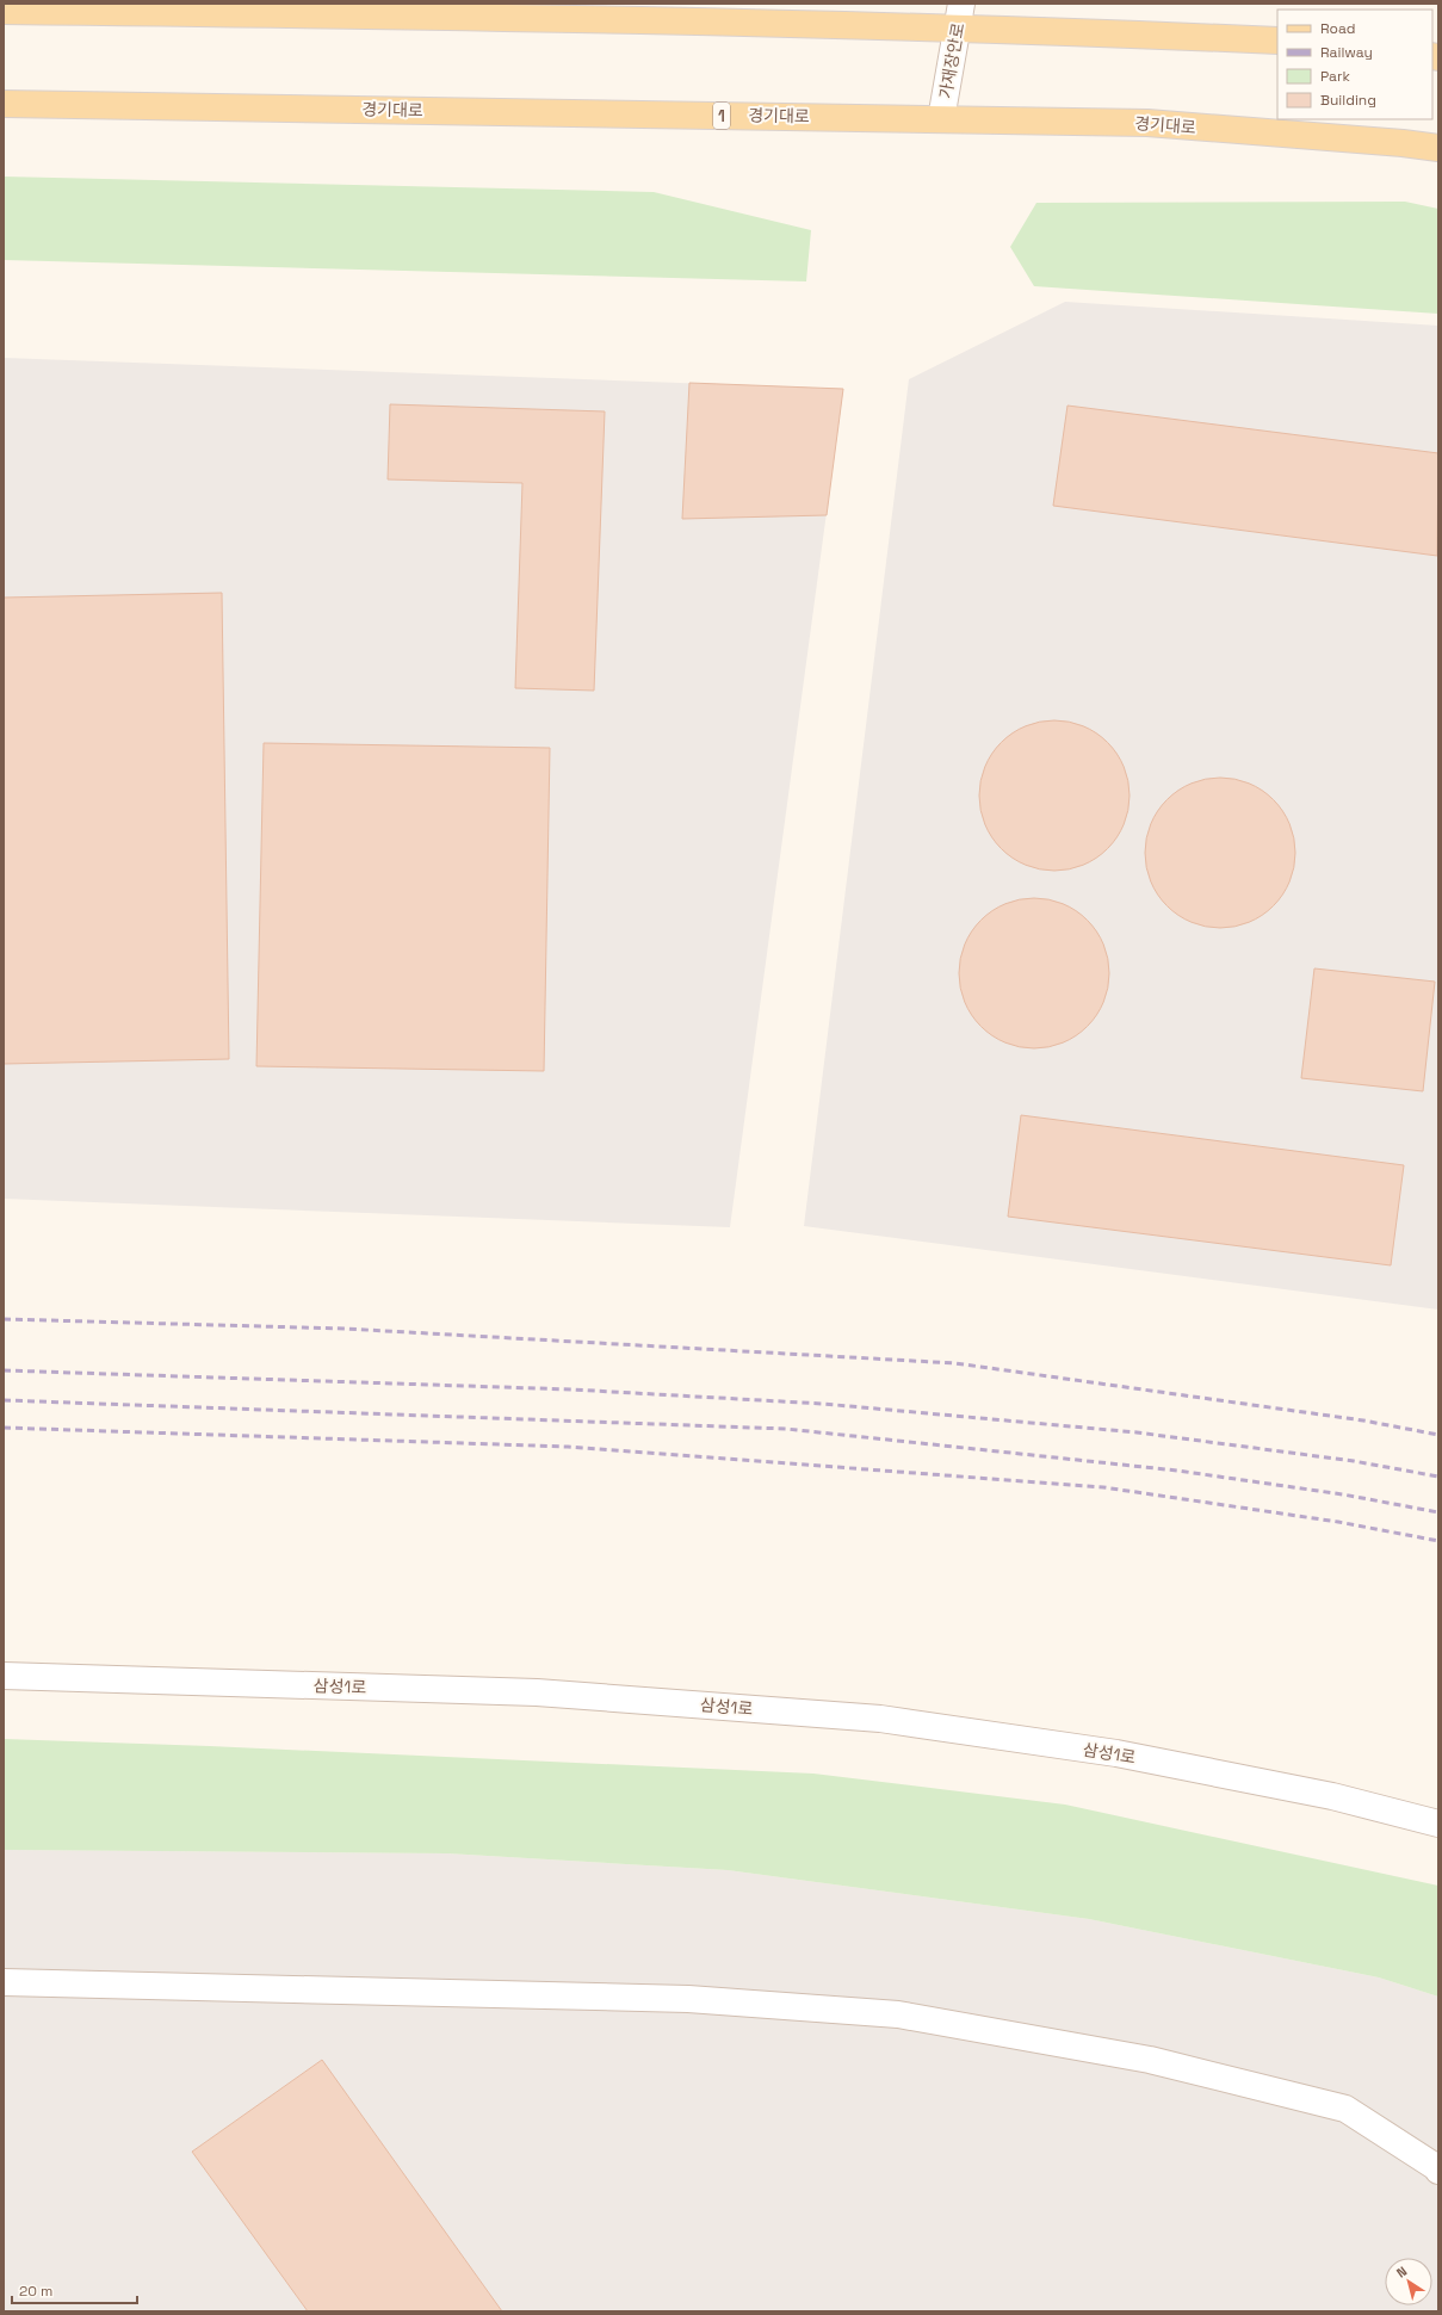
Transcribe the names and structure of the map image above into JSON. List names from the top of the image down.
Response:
{
  "streets": {
    "main road": ["경기대로", "1"],
    "street": ["가재장안로", "삼성1로"]
  },
  "crossings": [
    ["가재장안로", "경기대로"]
  ],
  "legend": [
    "Road",
    "Railway",
    "Park",
    "Building"
  ],
  "scale_bar": "20 m",
  "north": "top left"
}
